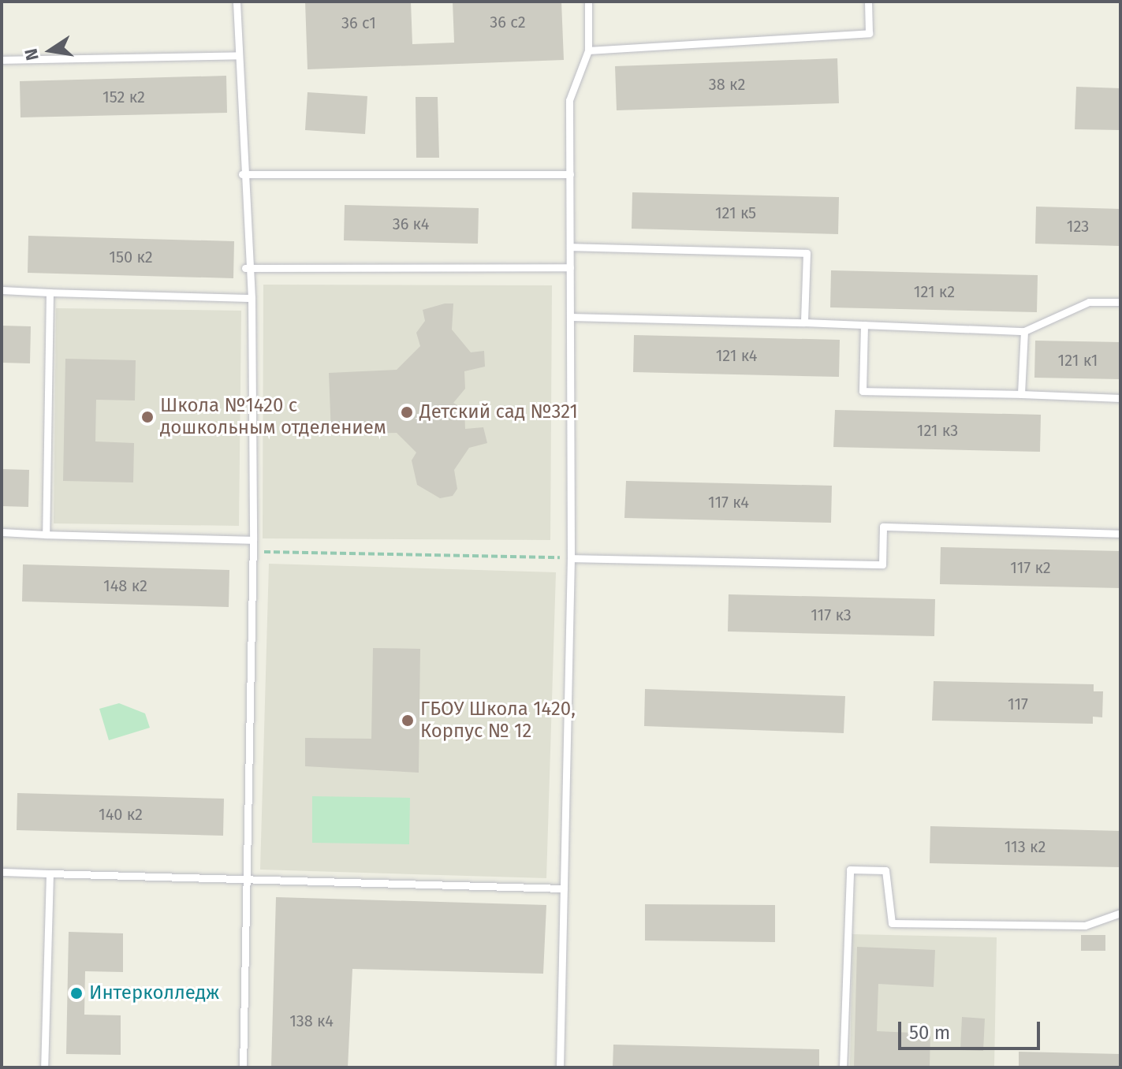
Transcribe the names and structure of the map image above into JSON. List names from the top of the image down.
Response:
{
  "places": [
    "Детский сад №321",
    "Школа №1420 с дошкольным отделением",
    "ГБОУ Школа 1420, Корпус № 12",
    "Интерколледж"
  ],
  "house_numbers": [
    "36 с2",
    "36 с1",
    "38 к2",
    "152 к2",
    "121 к5",
    "36 к4",
    "123",
    "150 к2",
    "121 к2",
    "121 к4",
    "121 к1",
    "121 к3",
    "117 к4",
    "117 к2",
    "148 к2",
    "117 к3",
    "117",
    "140 к2",
    "113 к2",
    "138 к4"
  ],
  "scale_bar": "50 m",
  "north": "left"
}
